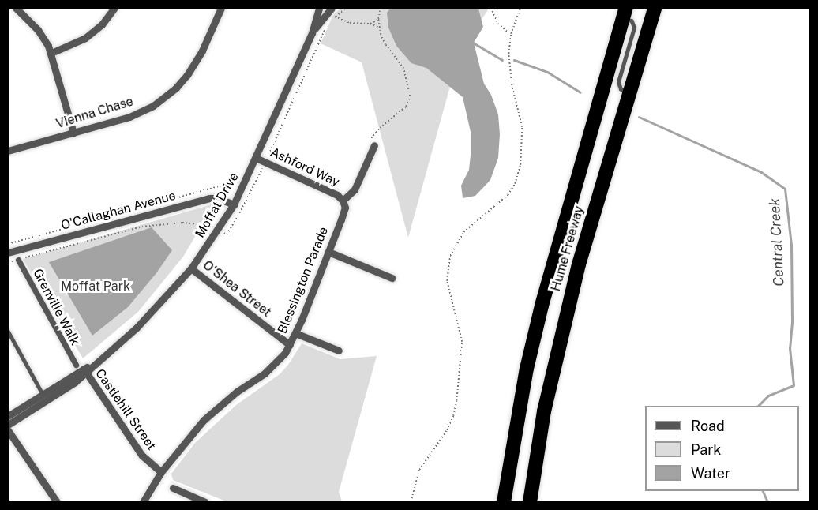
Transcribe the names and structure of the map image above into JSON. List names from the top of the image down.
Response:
{
  "streets": {
    "highway": ["Hume Freeway"],
    "street": [
      "Vienna Chase",
      "Ashford Way",
      "Moffat Drive",
      "O'Callaghan Avenue",
      "Blessington Parade",
      "O'Shea Street",
      "Grenville Walk",
      "Castlehill Street"
    ]
  },
  "crossings": [
    ["Ashford Way", "Moffat Drive"],
    ["Ashford Way", "Blessington Parade"],
    ["Moffat Drive", "O'Callaghan Avenue"],
    ["Moffat Drive", "O'Shea Street"],
    ["Moffat Drive", "Castlehill Street"],
    ["Blessington Parade", "O'Shea Street"],
    ["Blessington Parade", "Castlehill Street"]
  ],
  "water": ["Central Creek"],
  "parks": ["Moffat Park"],
  "legend": ["Road", "Park", "Water"]
}
